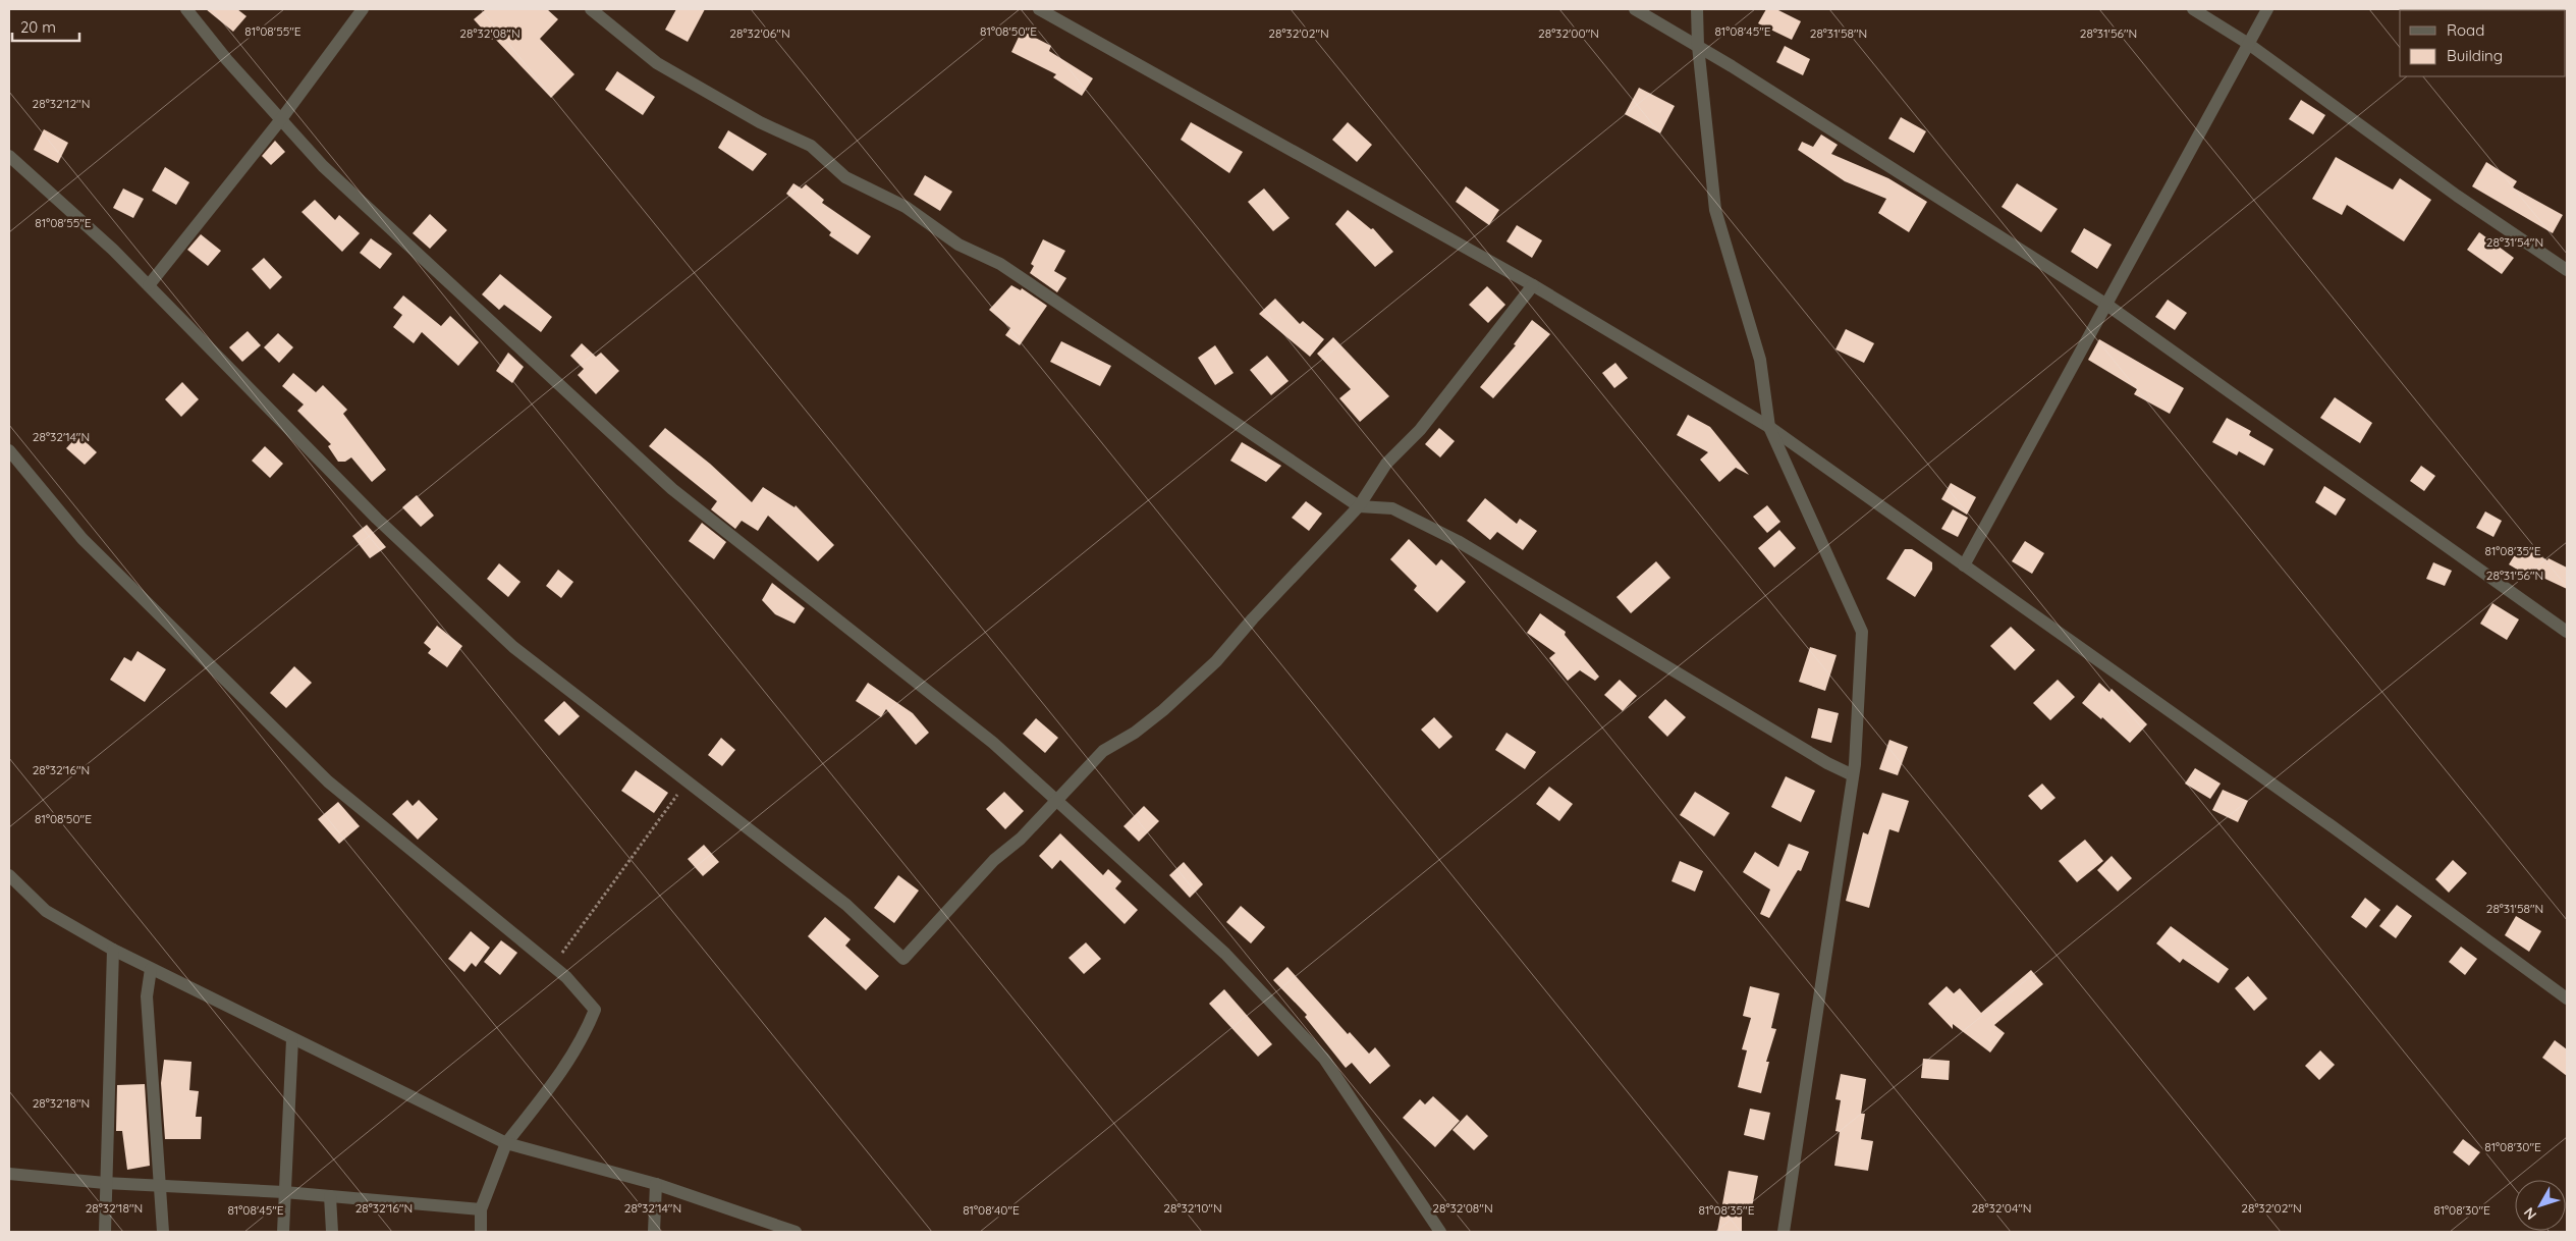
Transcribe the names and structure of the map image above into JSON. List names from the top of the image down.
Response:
{
  "legend": ["Road", "Building"],
  "scale_bar": "20 m",
  "north": "bottom left",
  "coordinates": [
    "81°08'55\"E",
    "81°08'50\"E",
    "81°08'45\"E",
    "28°31'58\"N",
    "28°31'56\"N",
    "28°32'08\"N",
    "28°32'06\"N",
    "28°32'02\"N",
    "28°32'00\"N",
    "28°32'12\"N",
    "28°31'54\"N",
    "28°32'14\"N",
    "81°08'35\"E",
    "28°32'16\"N",
    "28°32'18\"N",
    "81°08'30\"E",
    "28°32'10\"N",
    "28°32'04\"N",
    "81°08'40\"E"
  ]
}
